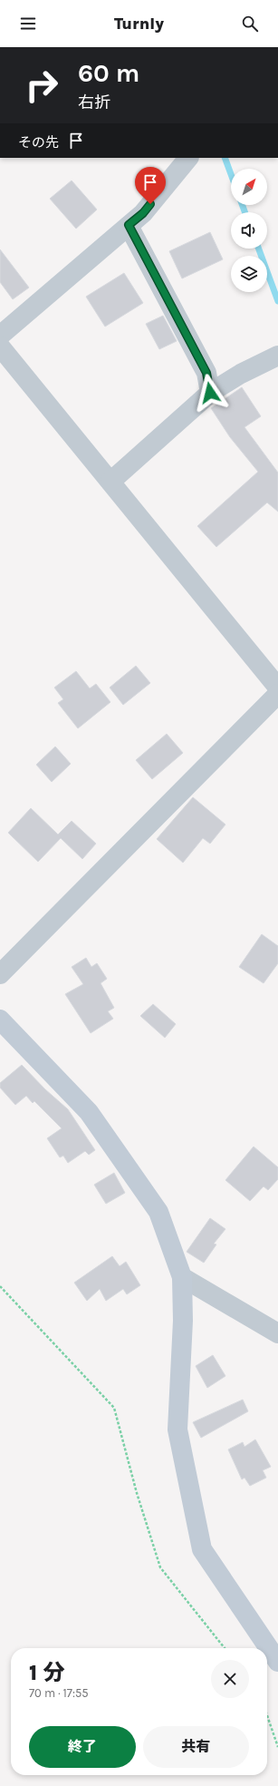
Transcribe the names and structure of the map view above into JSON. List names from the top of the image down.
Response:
{
  "north": "top right",
  "page": {
    "header": "Turnly",
    "turn": ["60 m", "右折"],
    "then": "その先",
    "heading": ["1 分", "70 m · 17:55"],
    "buttons": ["終了", "共有"]
  }
}
